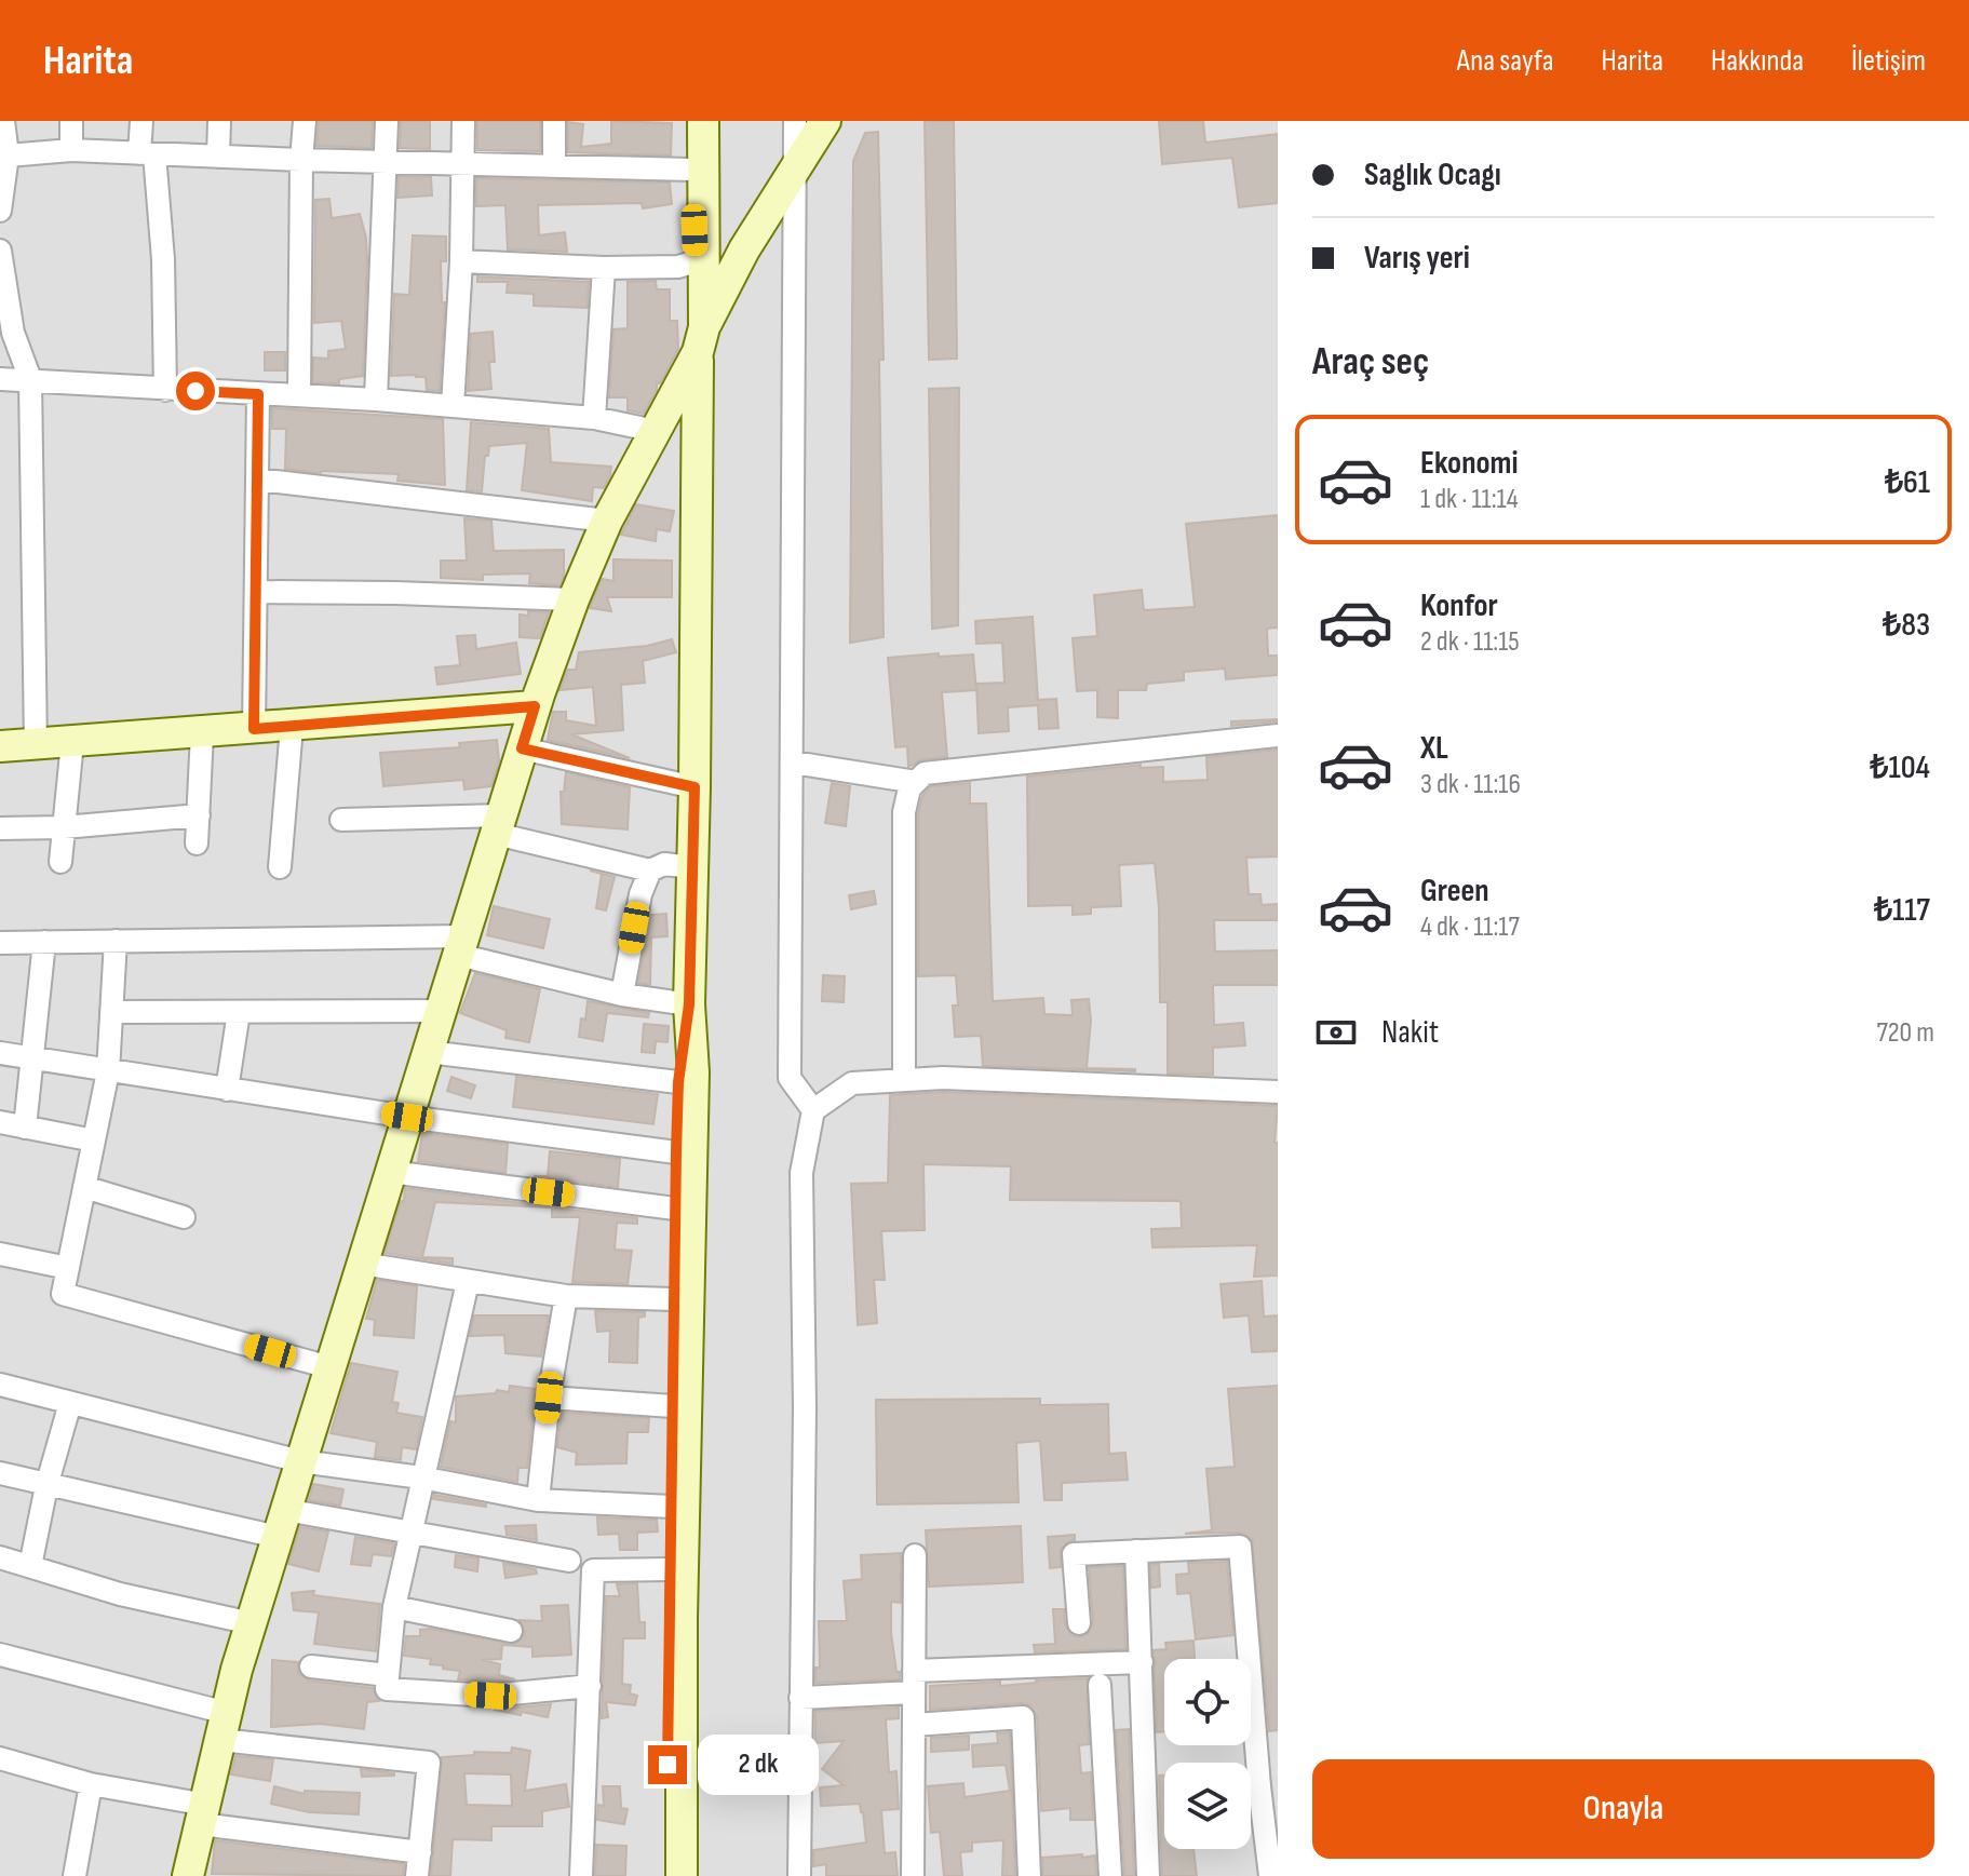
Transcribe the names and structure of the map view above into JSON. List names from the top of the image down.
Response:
{
  "page": {
    "header": "Harita",
    "nav": [
      "Ana sayfa",
      "Harita",
      "Hakkında",
      "İletişim"
    ],
    "banner": ["Saglık Ocagı", "Varış yeri"],
    "heading": "Araç seç",
    "list": [
      {
        "name": "Ekonomi",
        "note": "1 dk · 11:14",
        "value": "₺61"
      },
      {
        "name": "Konfor",
        "note": "2 dk · 11:15",
        "value": "₺83"
      },
      {
        "name": "XL",
        "note": "3 dk · 11:16",
        "value": "₺104"
      },
      {
        "name": "Green",
        "note": "4 dk · 11:17",
        "value": "₺117"
      }
    ],
    "pay": ["Nakit", "720 m"],
    "bubble": "2 dk",
    "buttons": "Onayla"
  }
}
